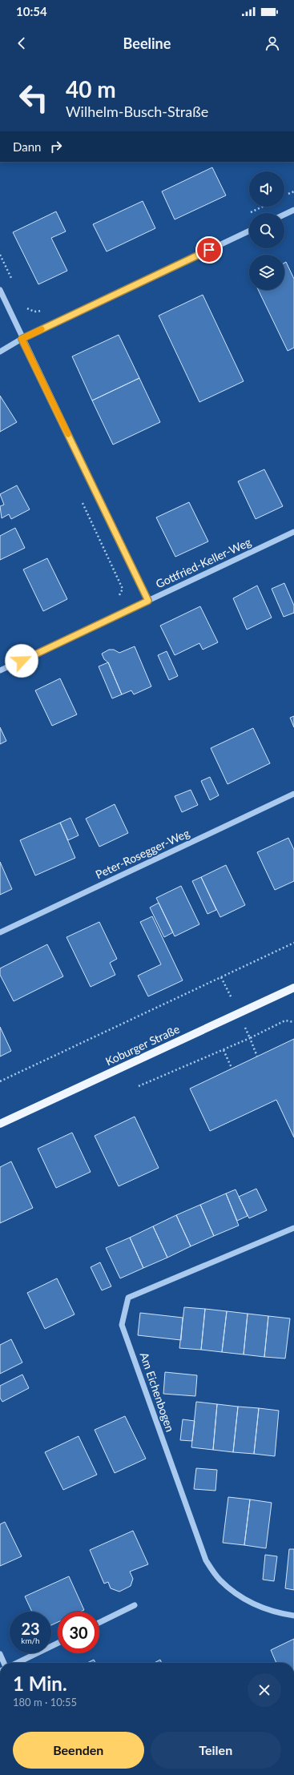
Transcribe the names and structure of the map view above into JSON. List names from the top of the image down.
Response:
{
  "streets": {
    "main road": ["Koburger Straße"],
    "street": ["Gottfried-Keller-Weg", "Peter-Rosegger-Weg", "Am Eichenbogen"]
  },
  "page": {
    "status": "10:54",
    "header": "Beeline",
    "turn": ["40 m", "Wilhelm-Busch-Straße"],
    "then": "Dann",
    "speed": "23 km/h",
    "limit": "30",
    "heading": ["1 Min.", "180 m · 10:55"],
    "buttons": ["Beenden", "Teilen"]
  }
}
